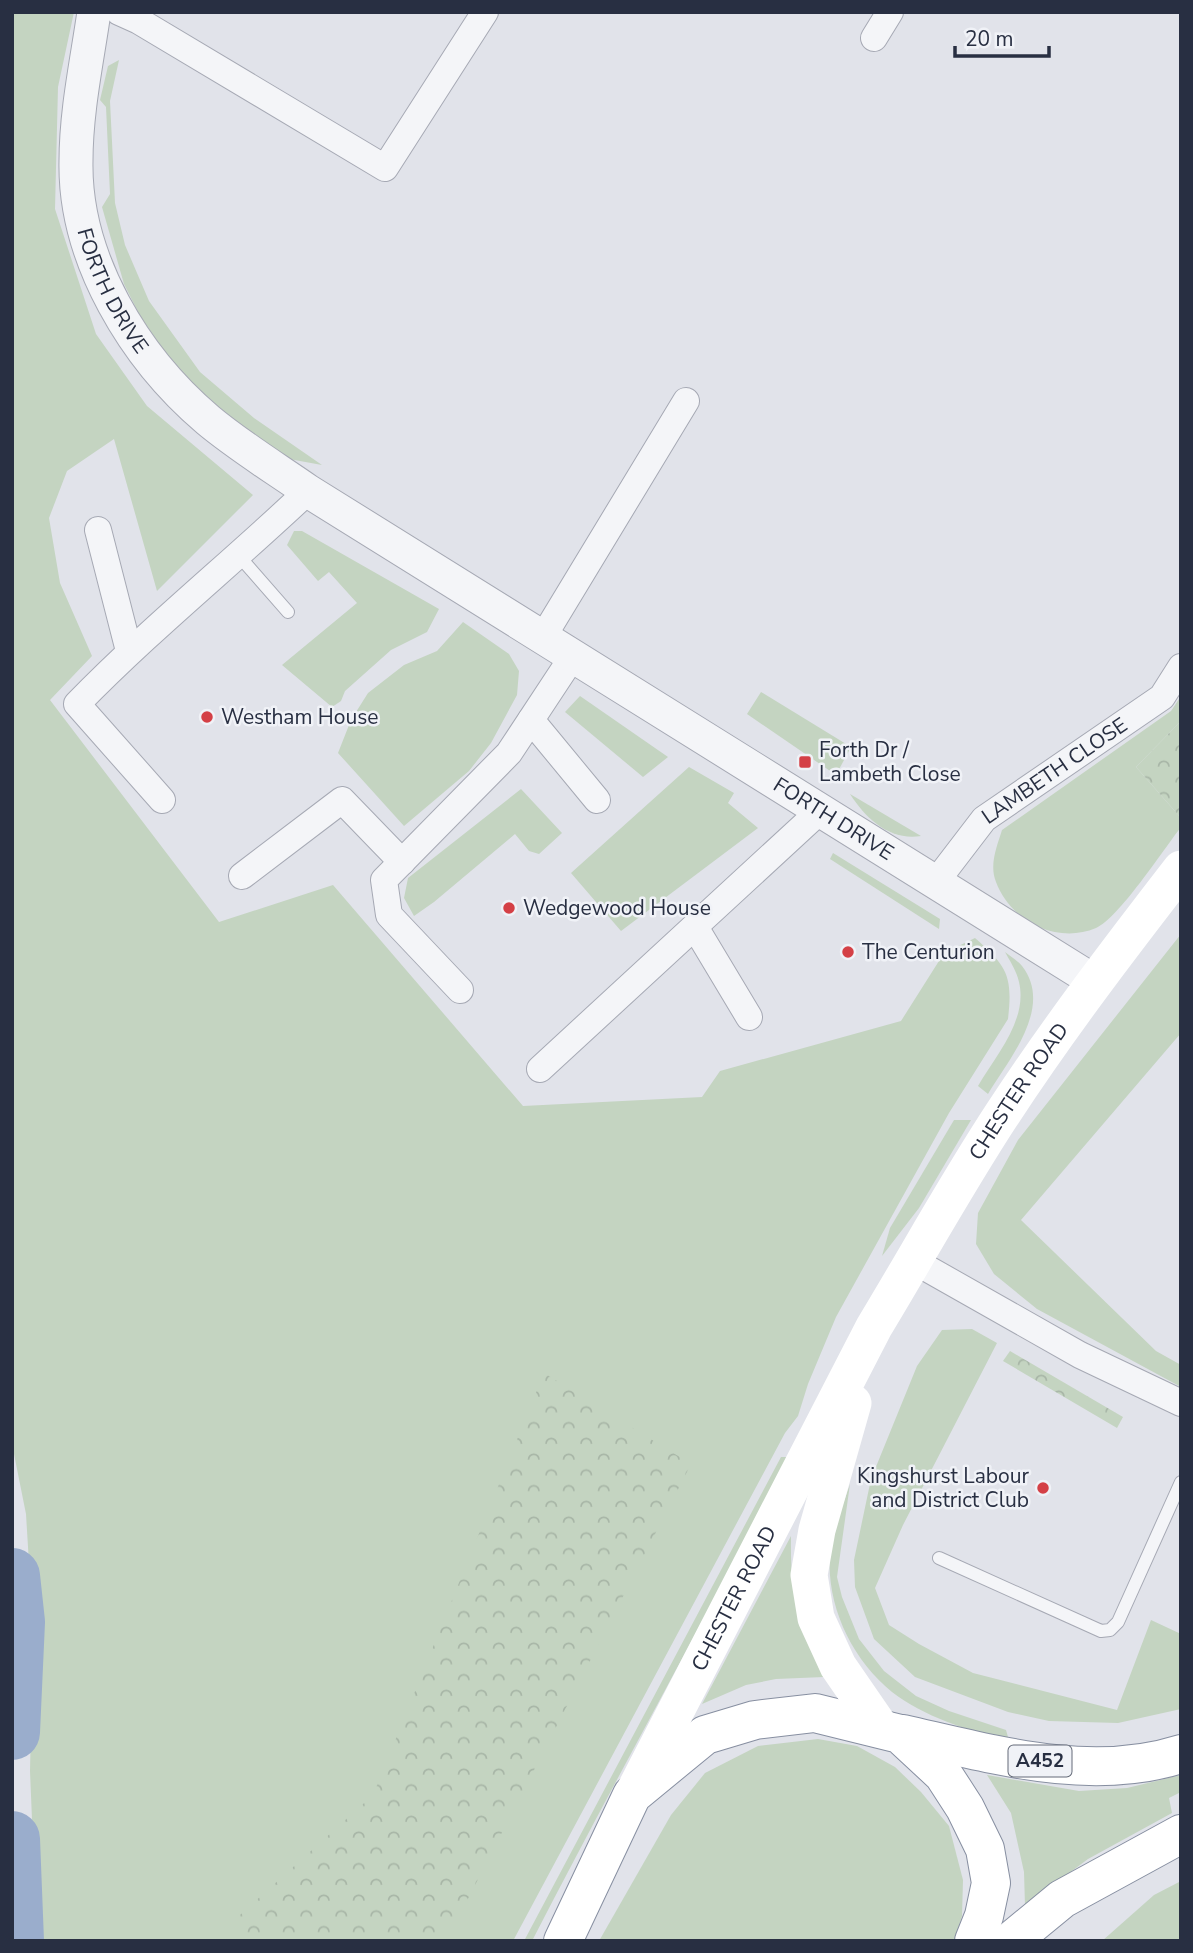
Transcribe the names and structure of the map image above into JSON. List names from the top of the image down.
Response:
{
  "streets": {
    "highway": ["A452"],
    "main road": ["CHESTER ROAD"],
    "street": ["FORTH DRIVE", "LAMBETH CLOSE"]
  },
  "crossings": [
    ["FORTH DRIVE", "LAMBETH CLOSE"],
    ["FORTH DRIVE", "CHESTER ROAD"],
    ["CHESTER ROAD", "A452"]
  ],
  "places": {
    "other": [
      "Westham House",
      "Wedgewood House",
      "The Centurion",
      "Kingshurst Labour and District Club"
    ],
    "transit": ["Forth Dr / Lambeth Close"]
  },
  "scale_bar": "20 m"
}
